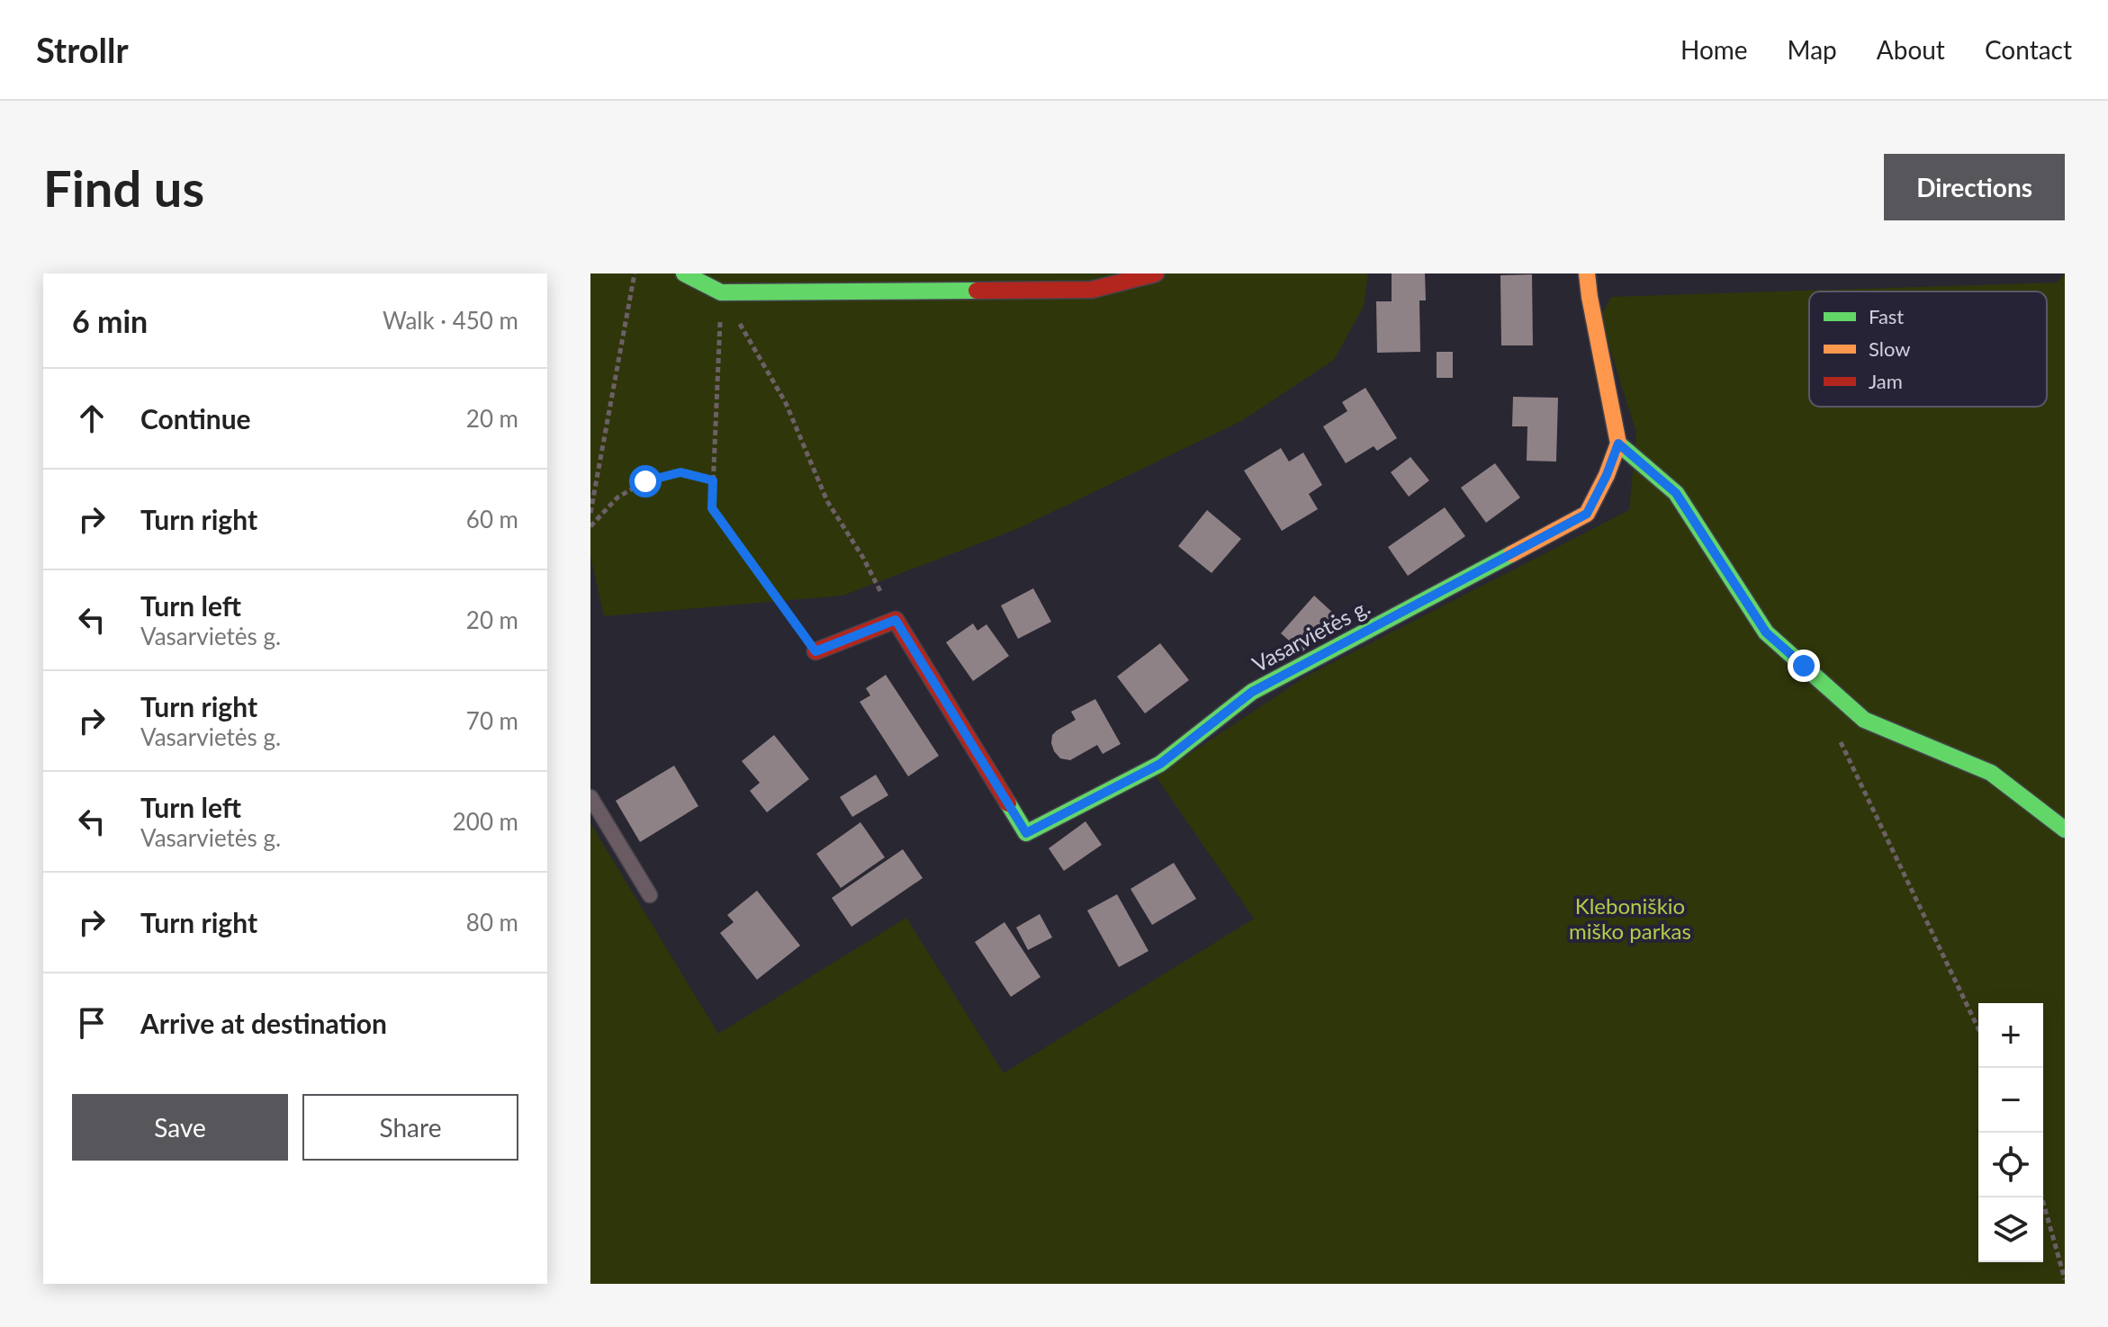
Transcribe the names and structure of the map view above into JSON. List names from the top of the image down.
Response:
{
  "streets": {
    "street": ["Vasarvietės g."]
  },
  "parks": ["Kleboniškio miško parkas"],
  "legend": ["Fast", "Slow", "Jam"],
  "page": {
    "header": "Strollr",
    "nav": [
      "Home",
      "Map",
      "About",
      "Contact"
    ],
    "buttons": [
      "Directions",
      ["Save", "Share"]
    ],
    "title": "Find us",
    "heading": ["6 min", "Walk · 450 m"],
    "list": [
      ["Continue", "20 m"],
      ["Turn right", "60 m"],
      ["Turn left", "Vasarvietės g.", "20 m"],
      ["Turn right", "Vasarvietės g.", "70 m"],
      ["Turn left", "Vasarvietės g.", "200 m"],
      ["Turn right", "80 m"],
      "Arrive at destination"
    ],
    "map_buttons": ["+", "−"]
  }
}
